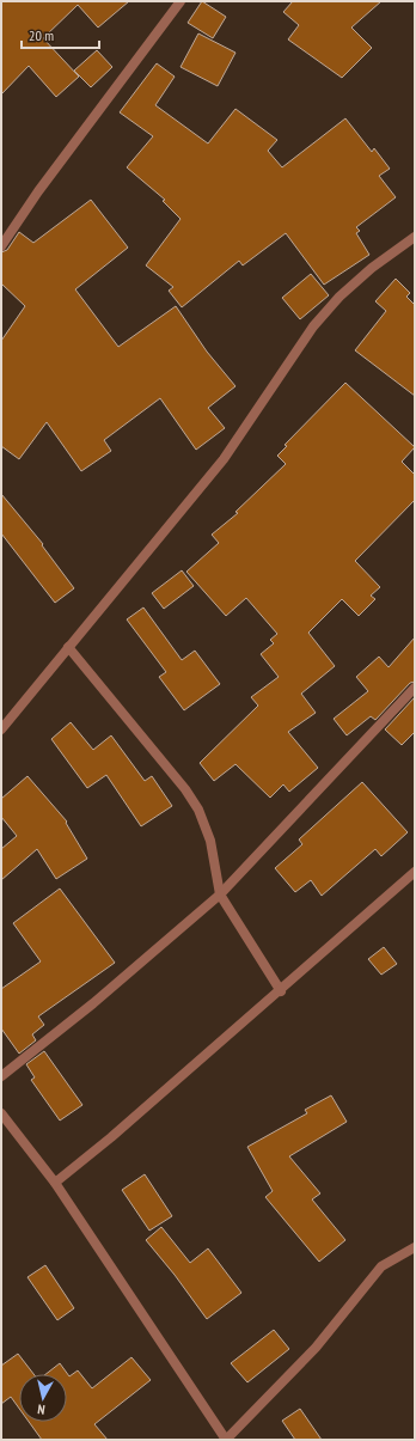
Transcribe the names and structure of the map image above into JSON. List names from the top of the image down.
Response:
{
  "scale_bar": "20 m",
  "north": "bottom"
}
